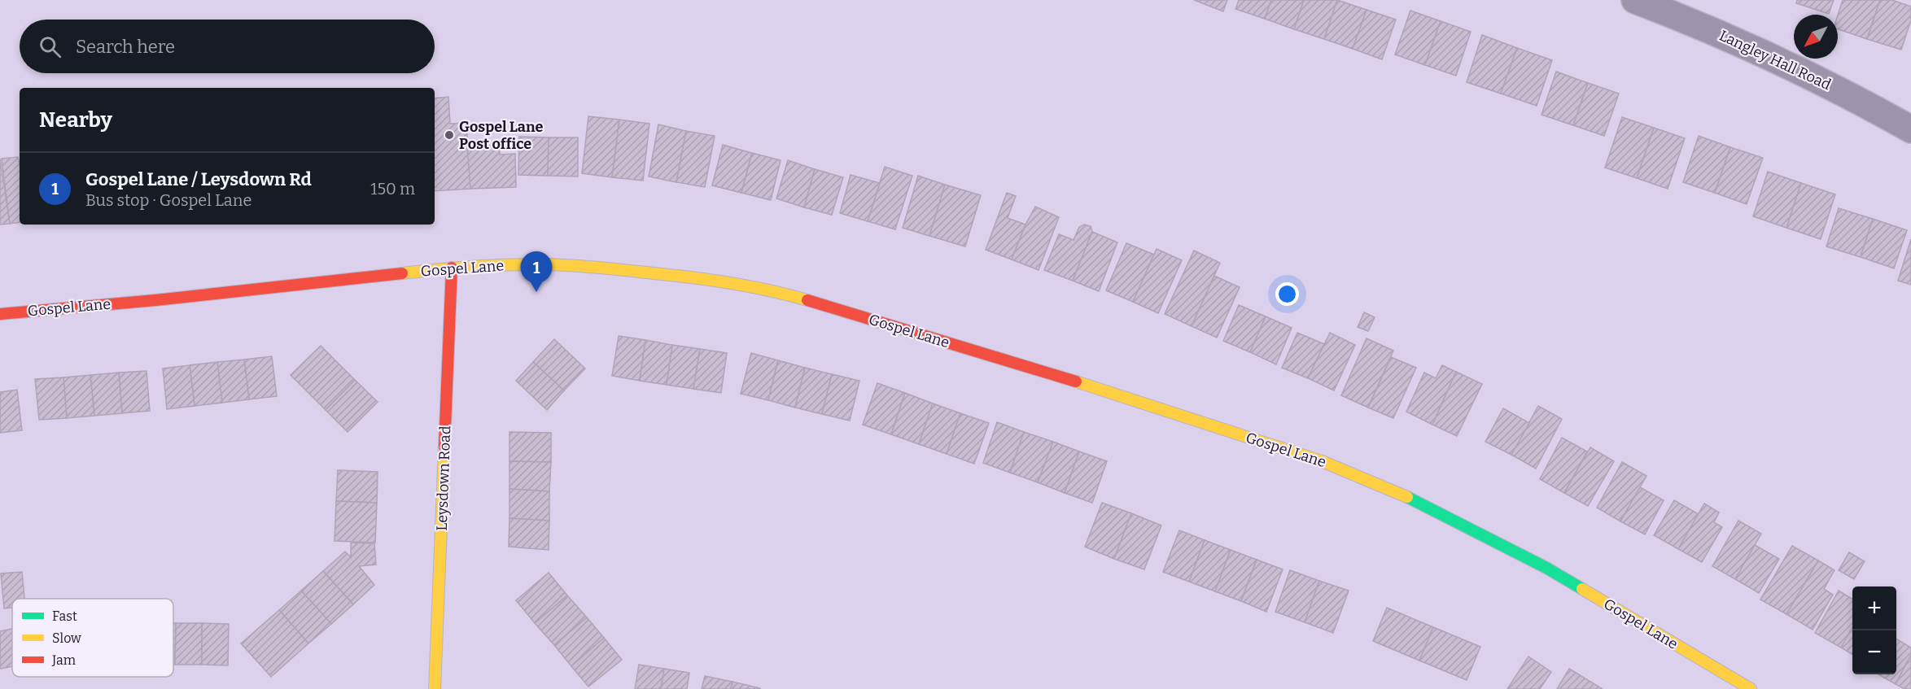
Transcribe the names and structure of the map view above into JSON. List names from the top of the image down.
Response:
{
  "streets": {
    "street": ["Langley Hall Road", "Gospel Lane", "Leysdown Road"]
  },
  "crossings": [
    ["Gospel Lane", "Leysdown Road"]
  ],
  "places": ["Gospel Lane Post office"],
  "legend": ["Fast", "Slow", "Jam"],
  "north": "bottom left",
  "page": {
    "search": "Search here",
    "heading": "Nearby",
    "list": [
      {
        "mark": "1",
        "name": "Gospel Lane / Leysdown Rd",
        "note": "Bus stop · Gospel Lane",
        "value": "150 m"
      }
    ],
    "pins": "1",
    "map_buttons": ["+", "−"]
  }
}
